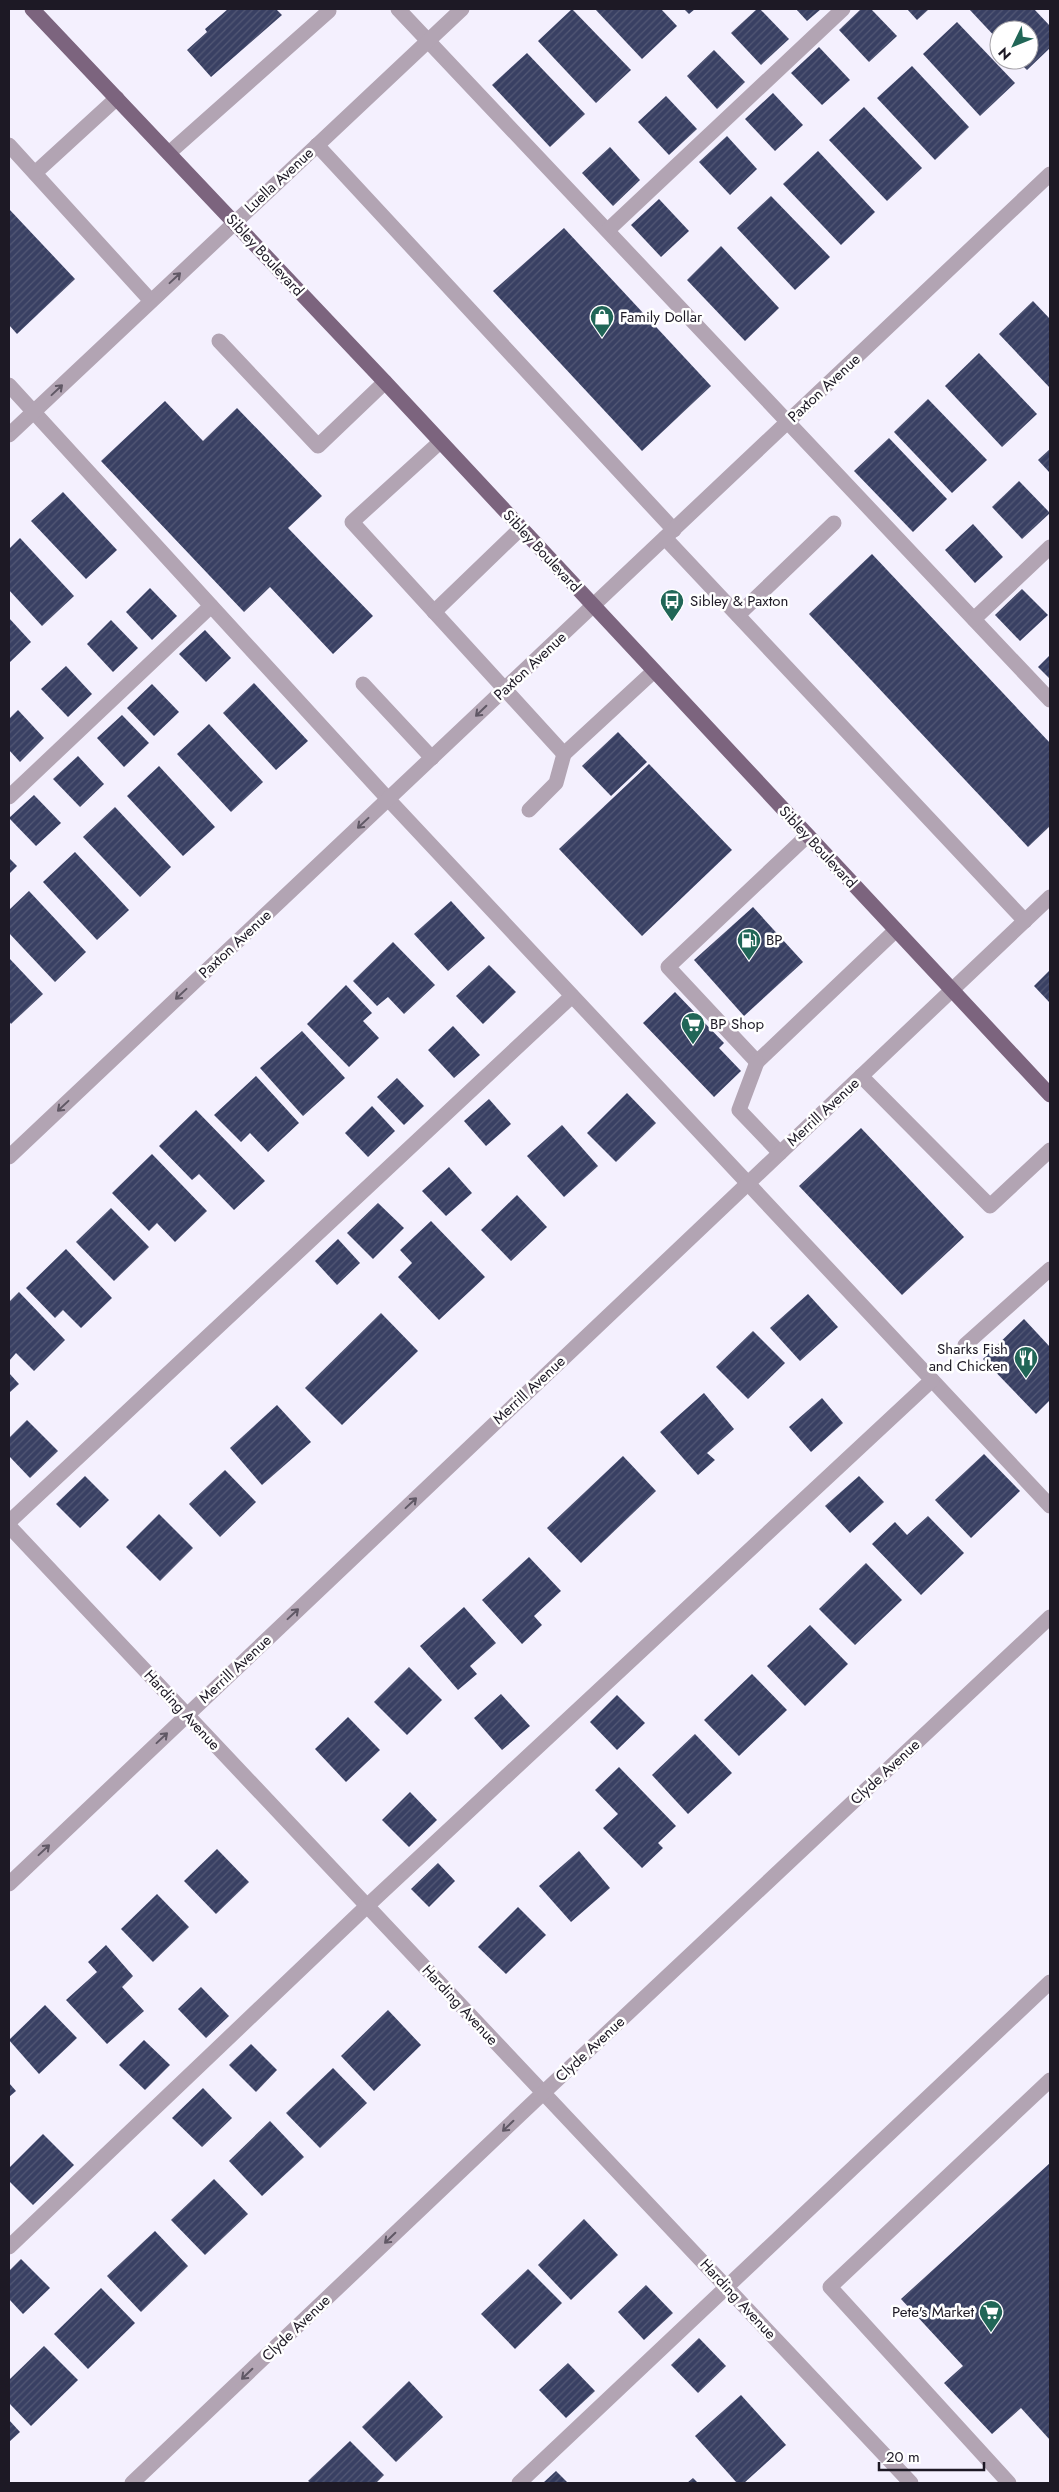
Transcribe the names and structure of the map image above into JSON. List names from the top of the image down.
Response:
{
  "streets": {
    "main road": ["Sibley Boulevard"],
    "street": [
      "Luella Avenue",
      "Paxton Avenue",
      "Merrill Avenue",
      "Harding Avenue",
      "Clyde Avenue"
    ]
  },
  "crossings": [
    ["Luella Avenue", "Sibley Boulevard"],
    ["Sibley Boulevard", "Paxton Avenue"],
    ["Sibley Boulevard", "Merrill Avenue"],
    ["Merrill Avenue", "Harding Avenue"],
    ["Harding Avenue", "Clyde Avenue"]
  ],
  "one_way": [
    "Luella Avenue",
    "Paxton Avenue",
    "Merrill Avenue",
    "Clyde Avenue"
  ],
  "places": {
    "shop": ["Family Dollar"],
    "bus stop": ["Sibley & Paxton"],
    "fuel station": ["BP"],
    "supermarket": ["BP Shop", "Pete's Market"],
    "restaurant": ["Sharks Fish and Chicken"]
  },
  "scale_bar": "20 m",
  "north": "bottom left"
}
